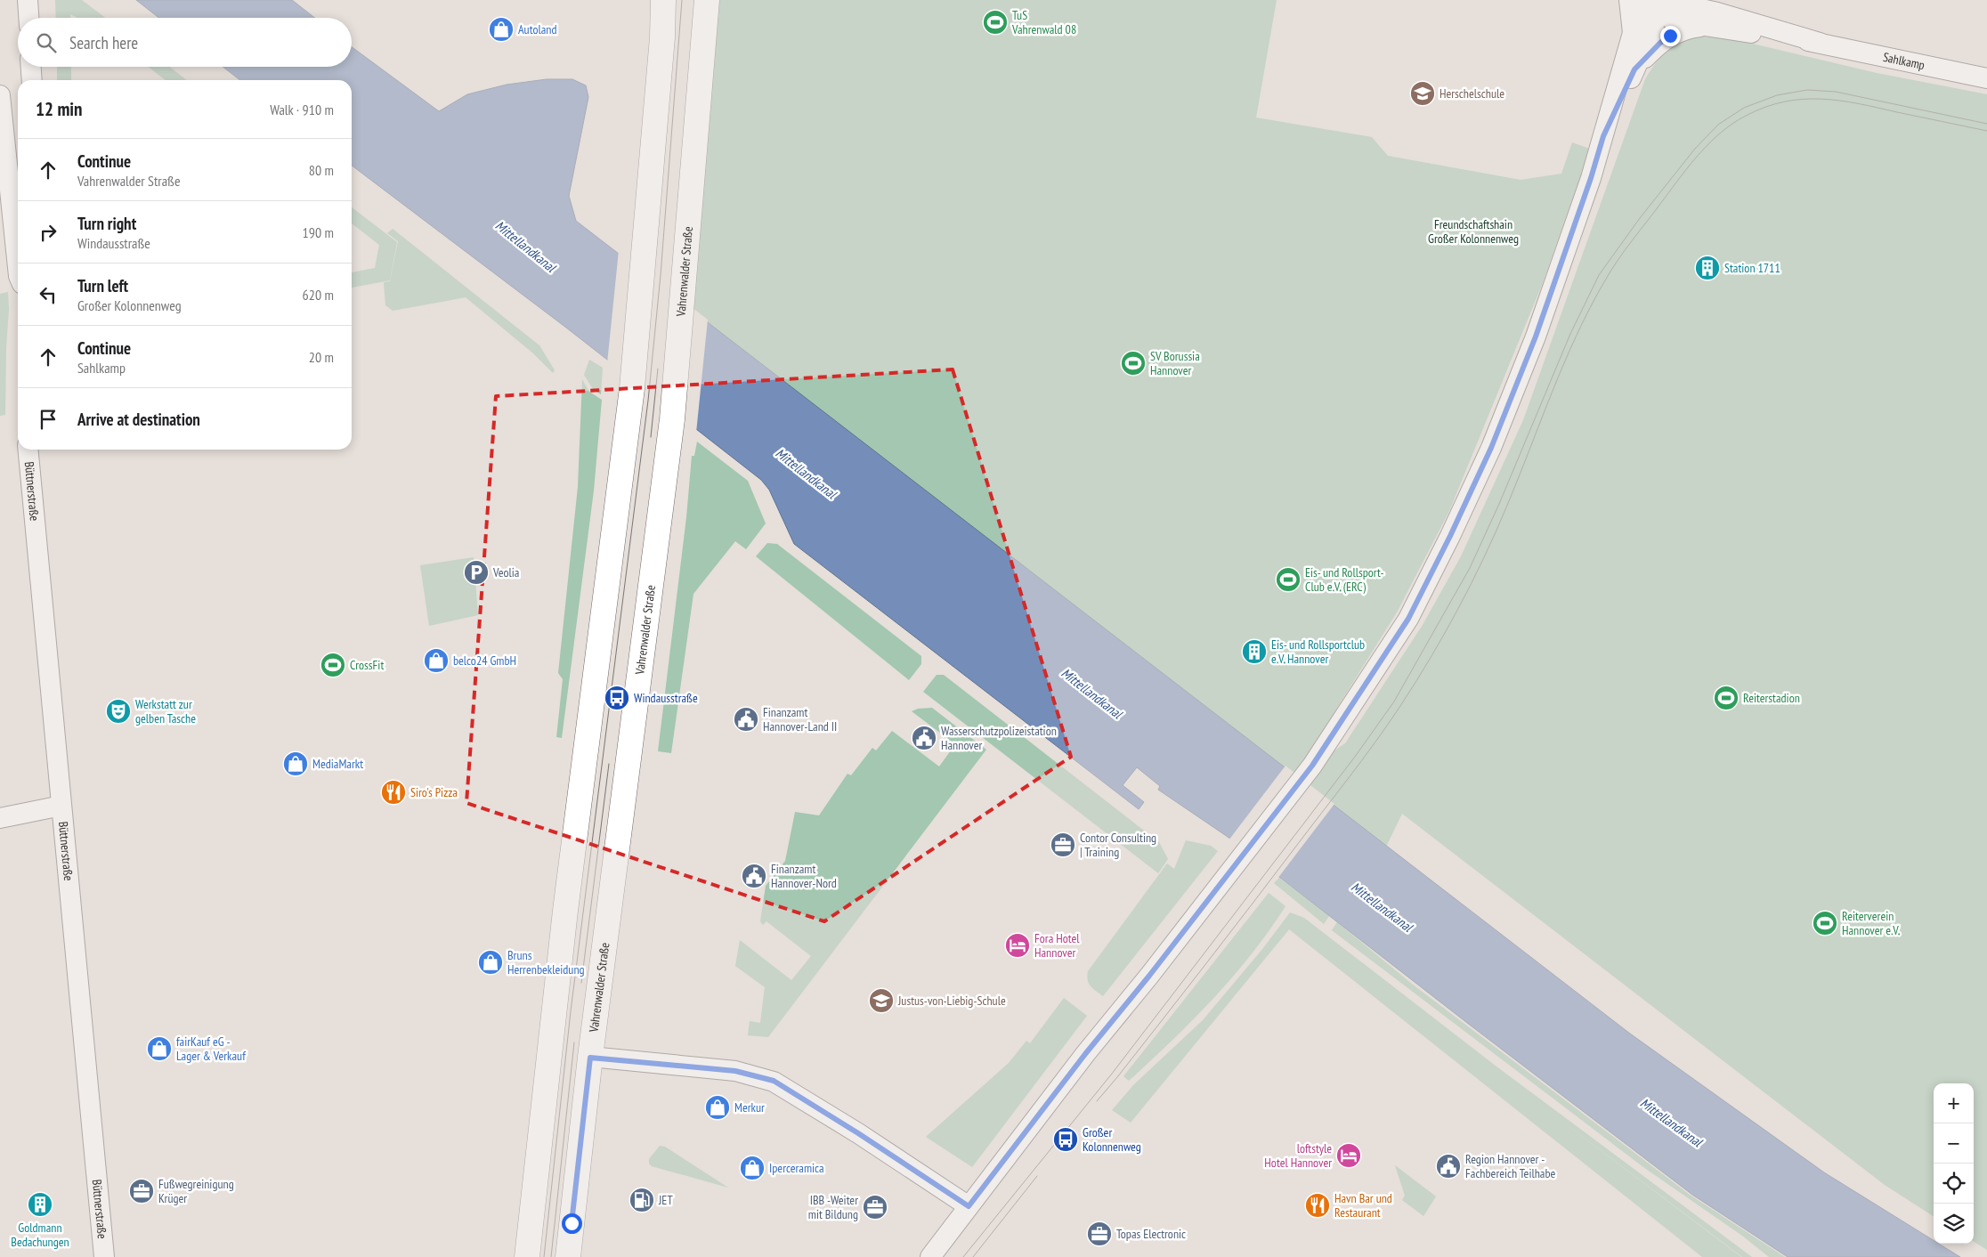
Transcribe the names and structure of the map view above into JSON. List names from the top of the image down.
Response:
{
  "streets": {
    "main road": ["Vahrenwalder Straße"],
    "street": ["Sahlkamp", "Büttnerstraße"]
  },
  "water": ["Mittellandkanal"],
  "parks": ["Freundschaftshain Großer Kolonnenweg"],
  "places": {
    "sports": [
      "TuS Vahrenwald 08",
      "SV Borussia Hannover",
      "Eis- und Rollsport- Club e.V. (ERC)",
      "CrossFit",
      "Reiterstadion",
      "Reiterverein Hannover e.V."
    ],
    "shop": [
      "Autoland",
      "belco24 GmbH",
      "MediaMarkt",
      "Bruns Herrenbekleidung",
      "fairKauf eG - Lager & Verkauf",
      "Merkur",
      "Iperceramica"
    ],
    "school or university": ["Herschelschule", "Justus-von-Liebig-Schule"],
    "building": ["Station 1711", "Eis- und Rollsportclub e.V. Hannover", "Goldmann Bedachungen"],
    "parking": ["Veolia"],
    "bus stop": ["Windausstraße", "Großer Kolonnenweg"],
    "theatre": ["Werkstatt zur gelben Tasche"],
    "public building": [
      "Finanzamt Hannover-Land II",
      "Wasserschutzpolizeistation Hannover",
      "Finanzamt Hannover-Nord",
      "Region Hannover - Fachbereich Teilhabe"
    ],
    "restaurant": ["Siro's Pizza", "Havn Bar und Restaurant"],
    "office": [
      "Contor Consulting | Training",
      "Fußwegreinigung Krüger",
      "IBB -Weiter mit Bildung",
      "Topas Electronic"
    ],
    "hotel": ["Fora Hotel Hannover", "loftstyle Hotel Hannover"],
    "fuel station": ["JET"]
  },
  "page": {
    "search": "Search here",
    "heading": ["12 min", "Walk · 910 m"],
    "list": [
      ["Continue", "Vahrenwalder Straße", "80 m"],
      ["Turn right", "Windausstraße", "190 m"],
      ["Turn left", "Großer Kolonnenweg", "620 m"],
      ["Continue", "Sahlkamp", "20 m"],
      "Arrive at destination"
    ],
    "map_buttons": ["+", "−"]
  }
}
